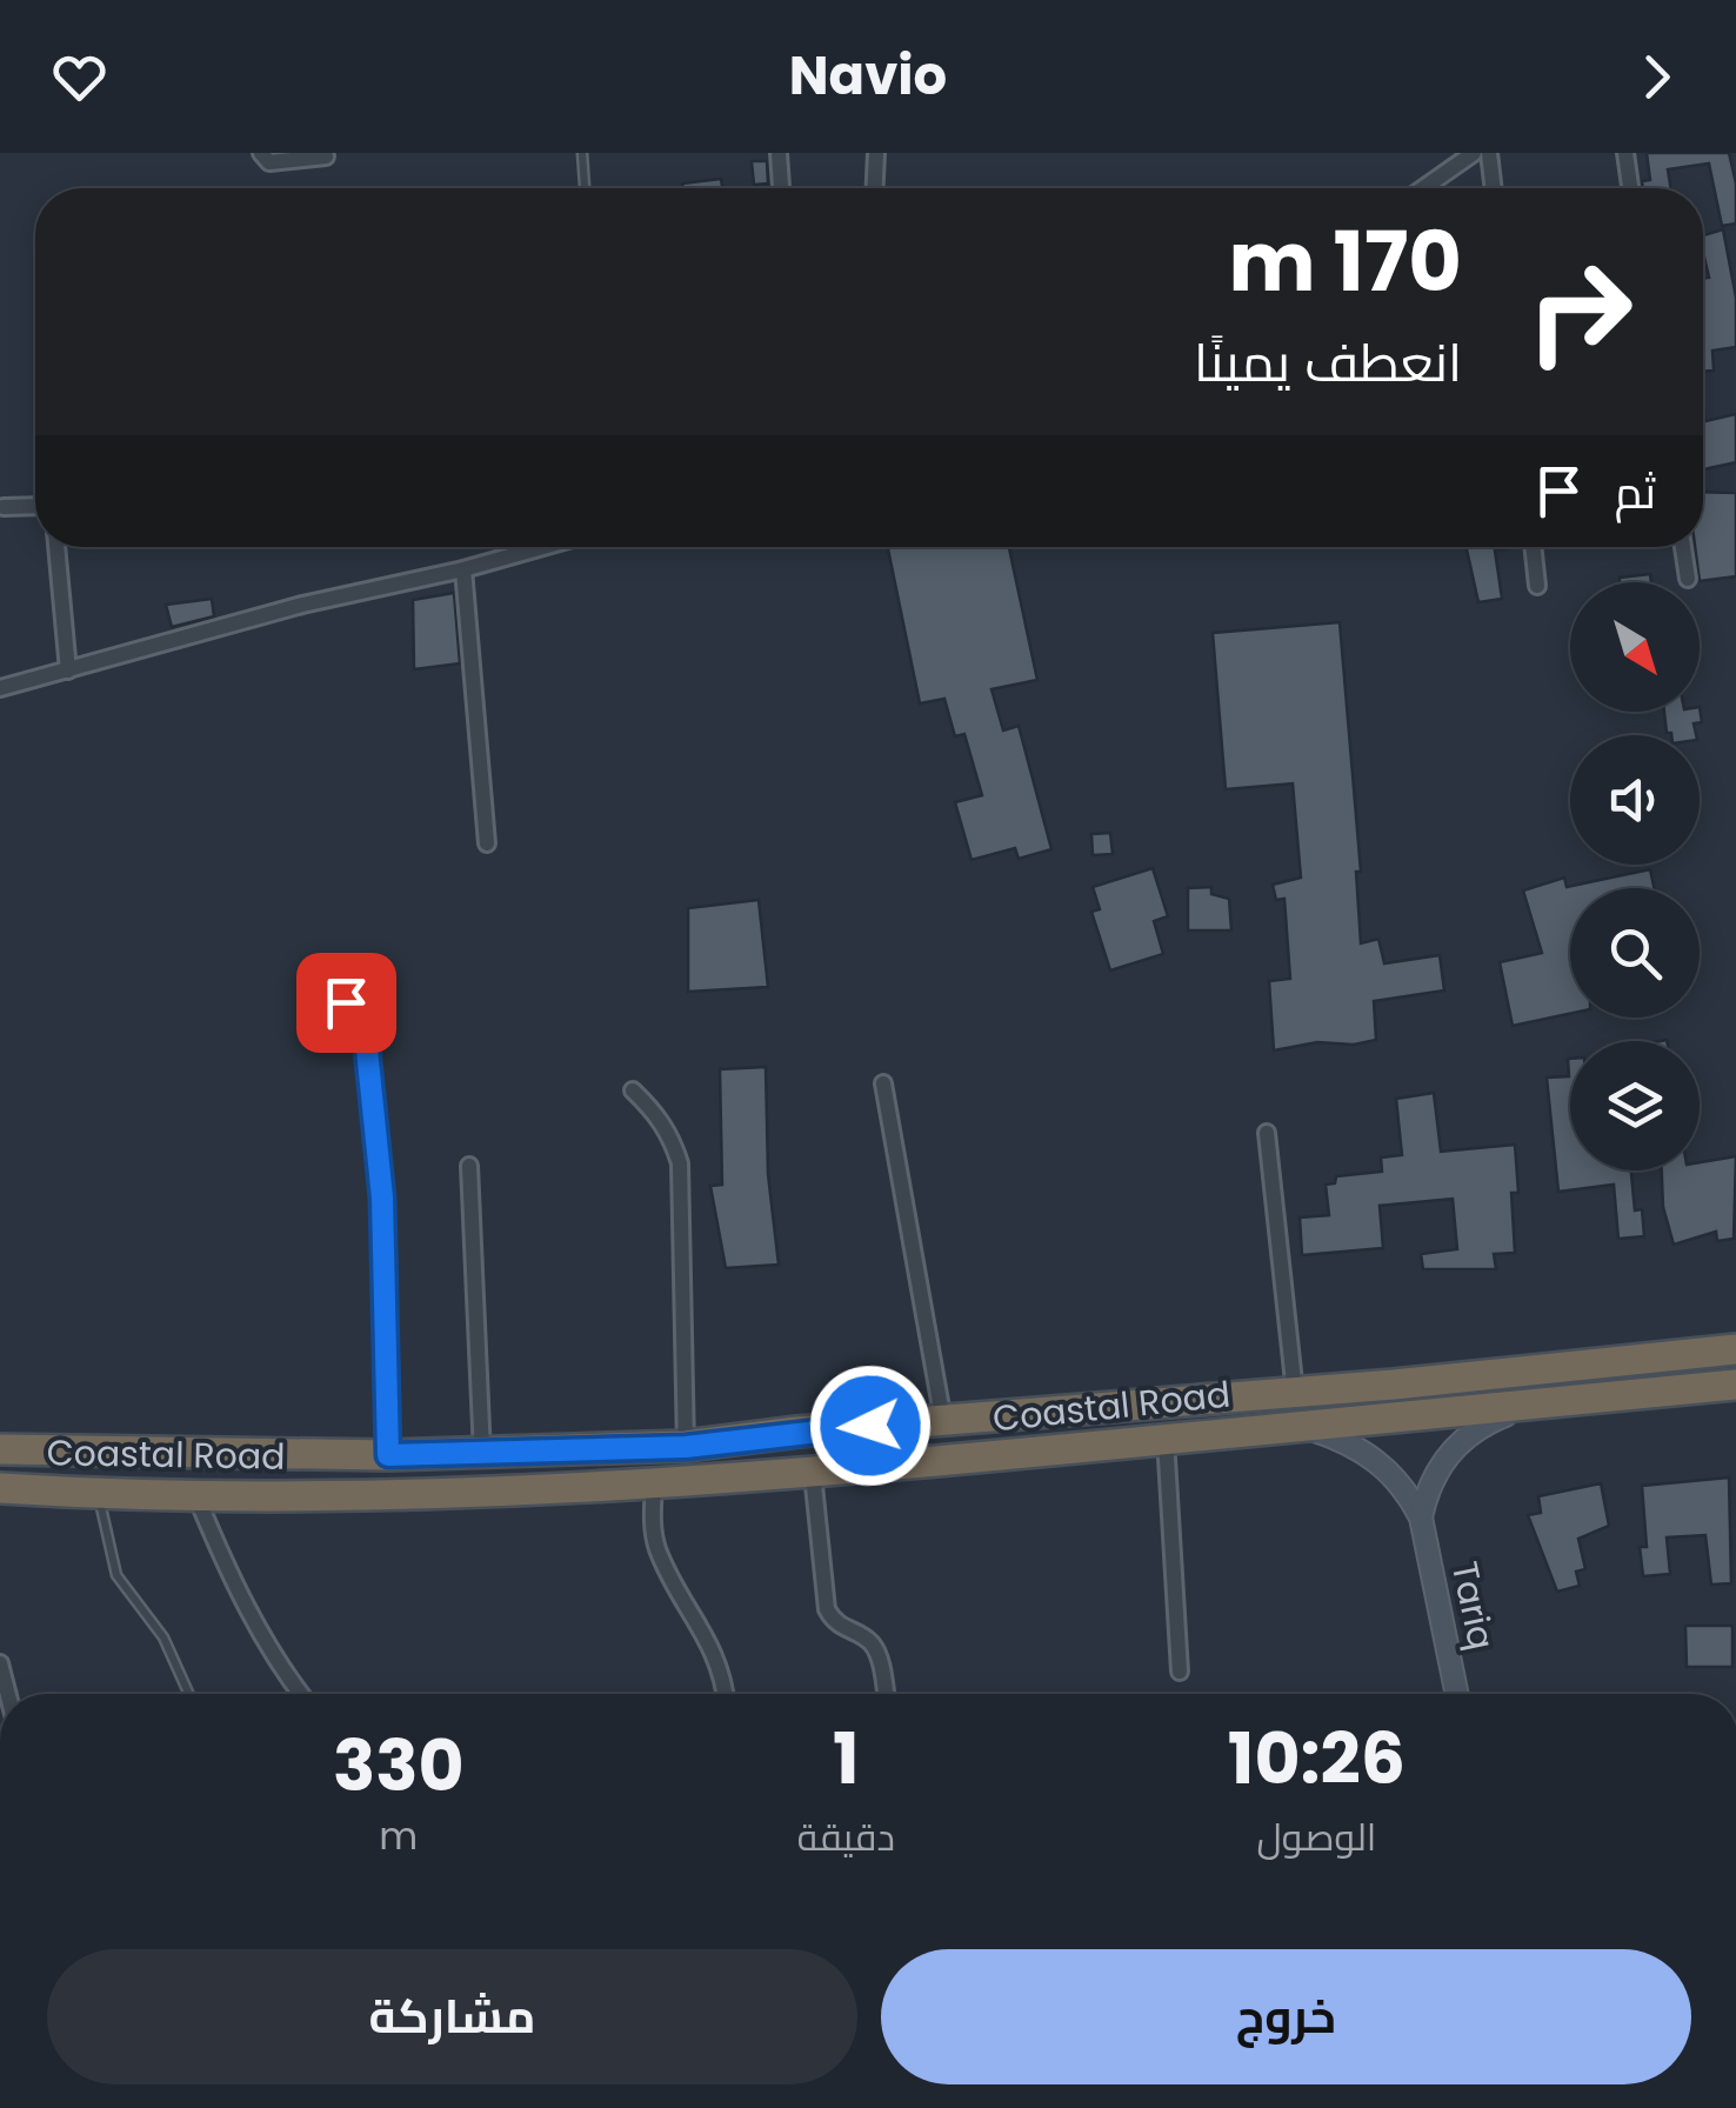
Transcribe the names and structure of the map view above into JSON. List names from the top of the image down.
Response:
{
  "streets": {
    "highway": ["Coastal Road"],
    "main road": ["Tariq"]
  },
  "north": "bottom right",
  "page": {
    "header": "Navio",
    "turn": ["170 m", "انعطف يمينًا"],
    "then": "ثم",
    "eta": [
      "10:26",
      "الوصول",
      "1",
      "دقيقة",
      "330",
      "m"
    ],
    "buttons": ["خروج", "مشاركة"]
  }
}
